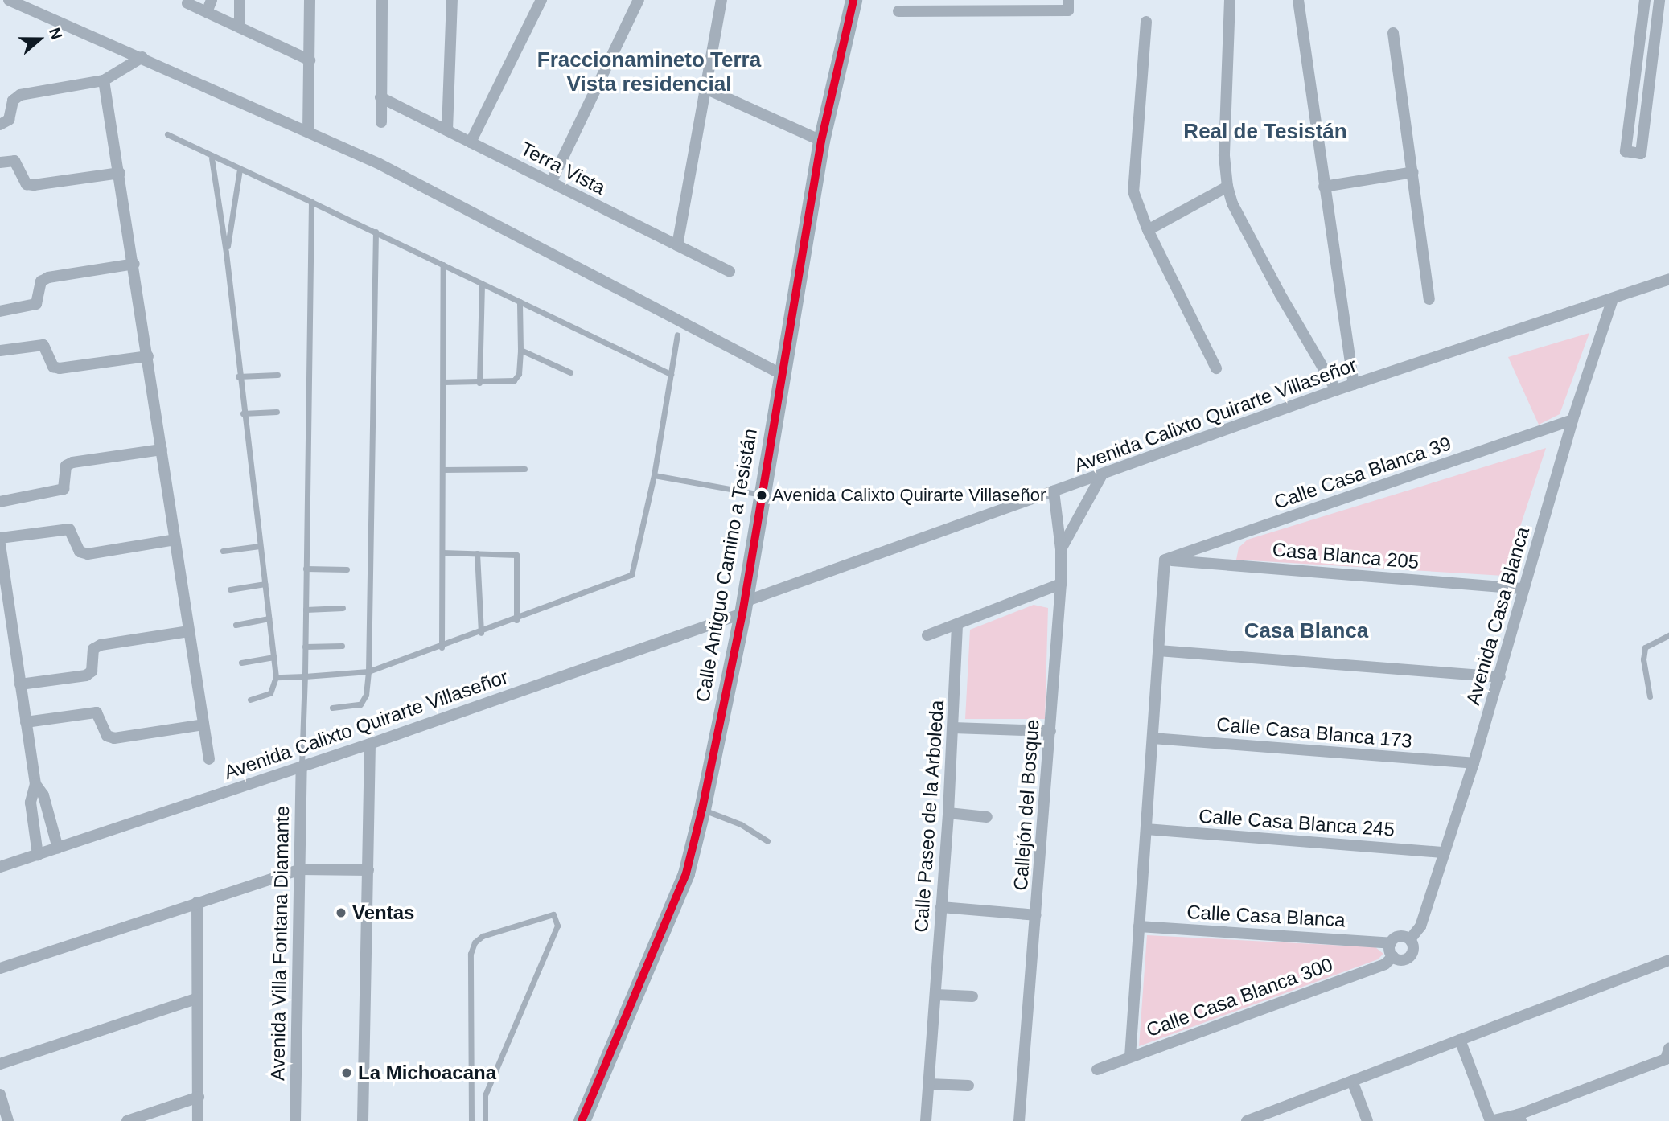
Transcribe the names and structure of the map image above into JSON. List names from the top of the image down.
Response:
{
  "streets": {
    "street": [
      "Terra Vista",
      "Avenida Calixto Quirarte Villaseñor",
      "Calle Casa Blanca 39",
      "Casa Blanca 205",
      "Calle Antiguo Camino a Tesistán",
      "Avenida Casa Blanca",
      "Calle Casa Blanca 173",
      "Callejón del Bosque",
      "Calle Paseo de la Arboleda",
      "Calle Casa Blanca 245",
      "Calle Casa Blanca",
      "Avenida Villa Fontana Diamante",
      "Calle Casa Blanca 300"
    ]
  },
  "crossings": [
    ["Avenida Calixto Quirarte Villaseñor", "Calle Antiguo Camino a Tesistán"],
    ["Avenida Calixto Quirarte Villaseñor", "Avenida Casa Blanca"],
    ["Avenida Calixto Quirarte Villaseñor", "Callejón del Bosque"],
    ["Avenida Calixto Quirarte Villaseñor", "Avenida Villa Fontana Diamante"],
    ["Calle Casa Blanca 39", "Casa Blanca 205"],
    ["Calle Casa Blanca 39", "Avenida Casa Blanca"],
    ["Casa Blanca 205", "Avenida Casa Blanca"],
    ["Avenida Casa Blanca", "Calle Casa Blanca 173"],
    ["Avenida Casa Blanca", "Calle Casa Blanca 245"],
    ["Avenida Casa Blanca", "Calle Casa Blanca"],
    ["Avenida Casa Blanca", "Calle Casa Blanca 300"],
    ["Calle Casa Blanca", "Calle Casa Blanca 300"]
  ],
  "districts": ["Fraccionamineto Terra Vista residencial", "Real de Tesistán", "Casa Blanca"],
  "places": ["Avenida Calixto Quirarte Villaseñor", "Ventas", "La Michoacana"],
  "north": "right"
}
